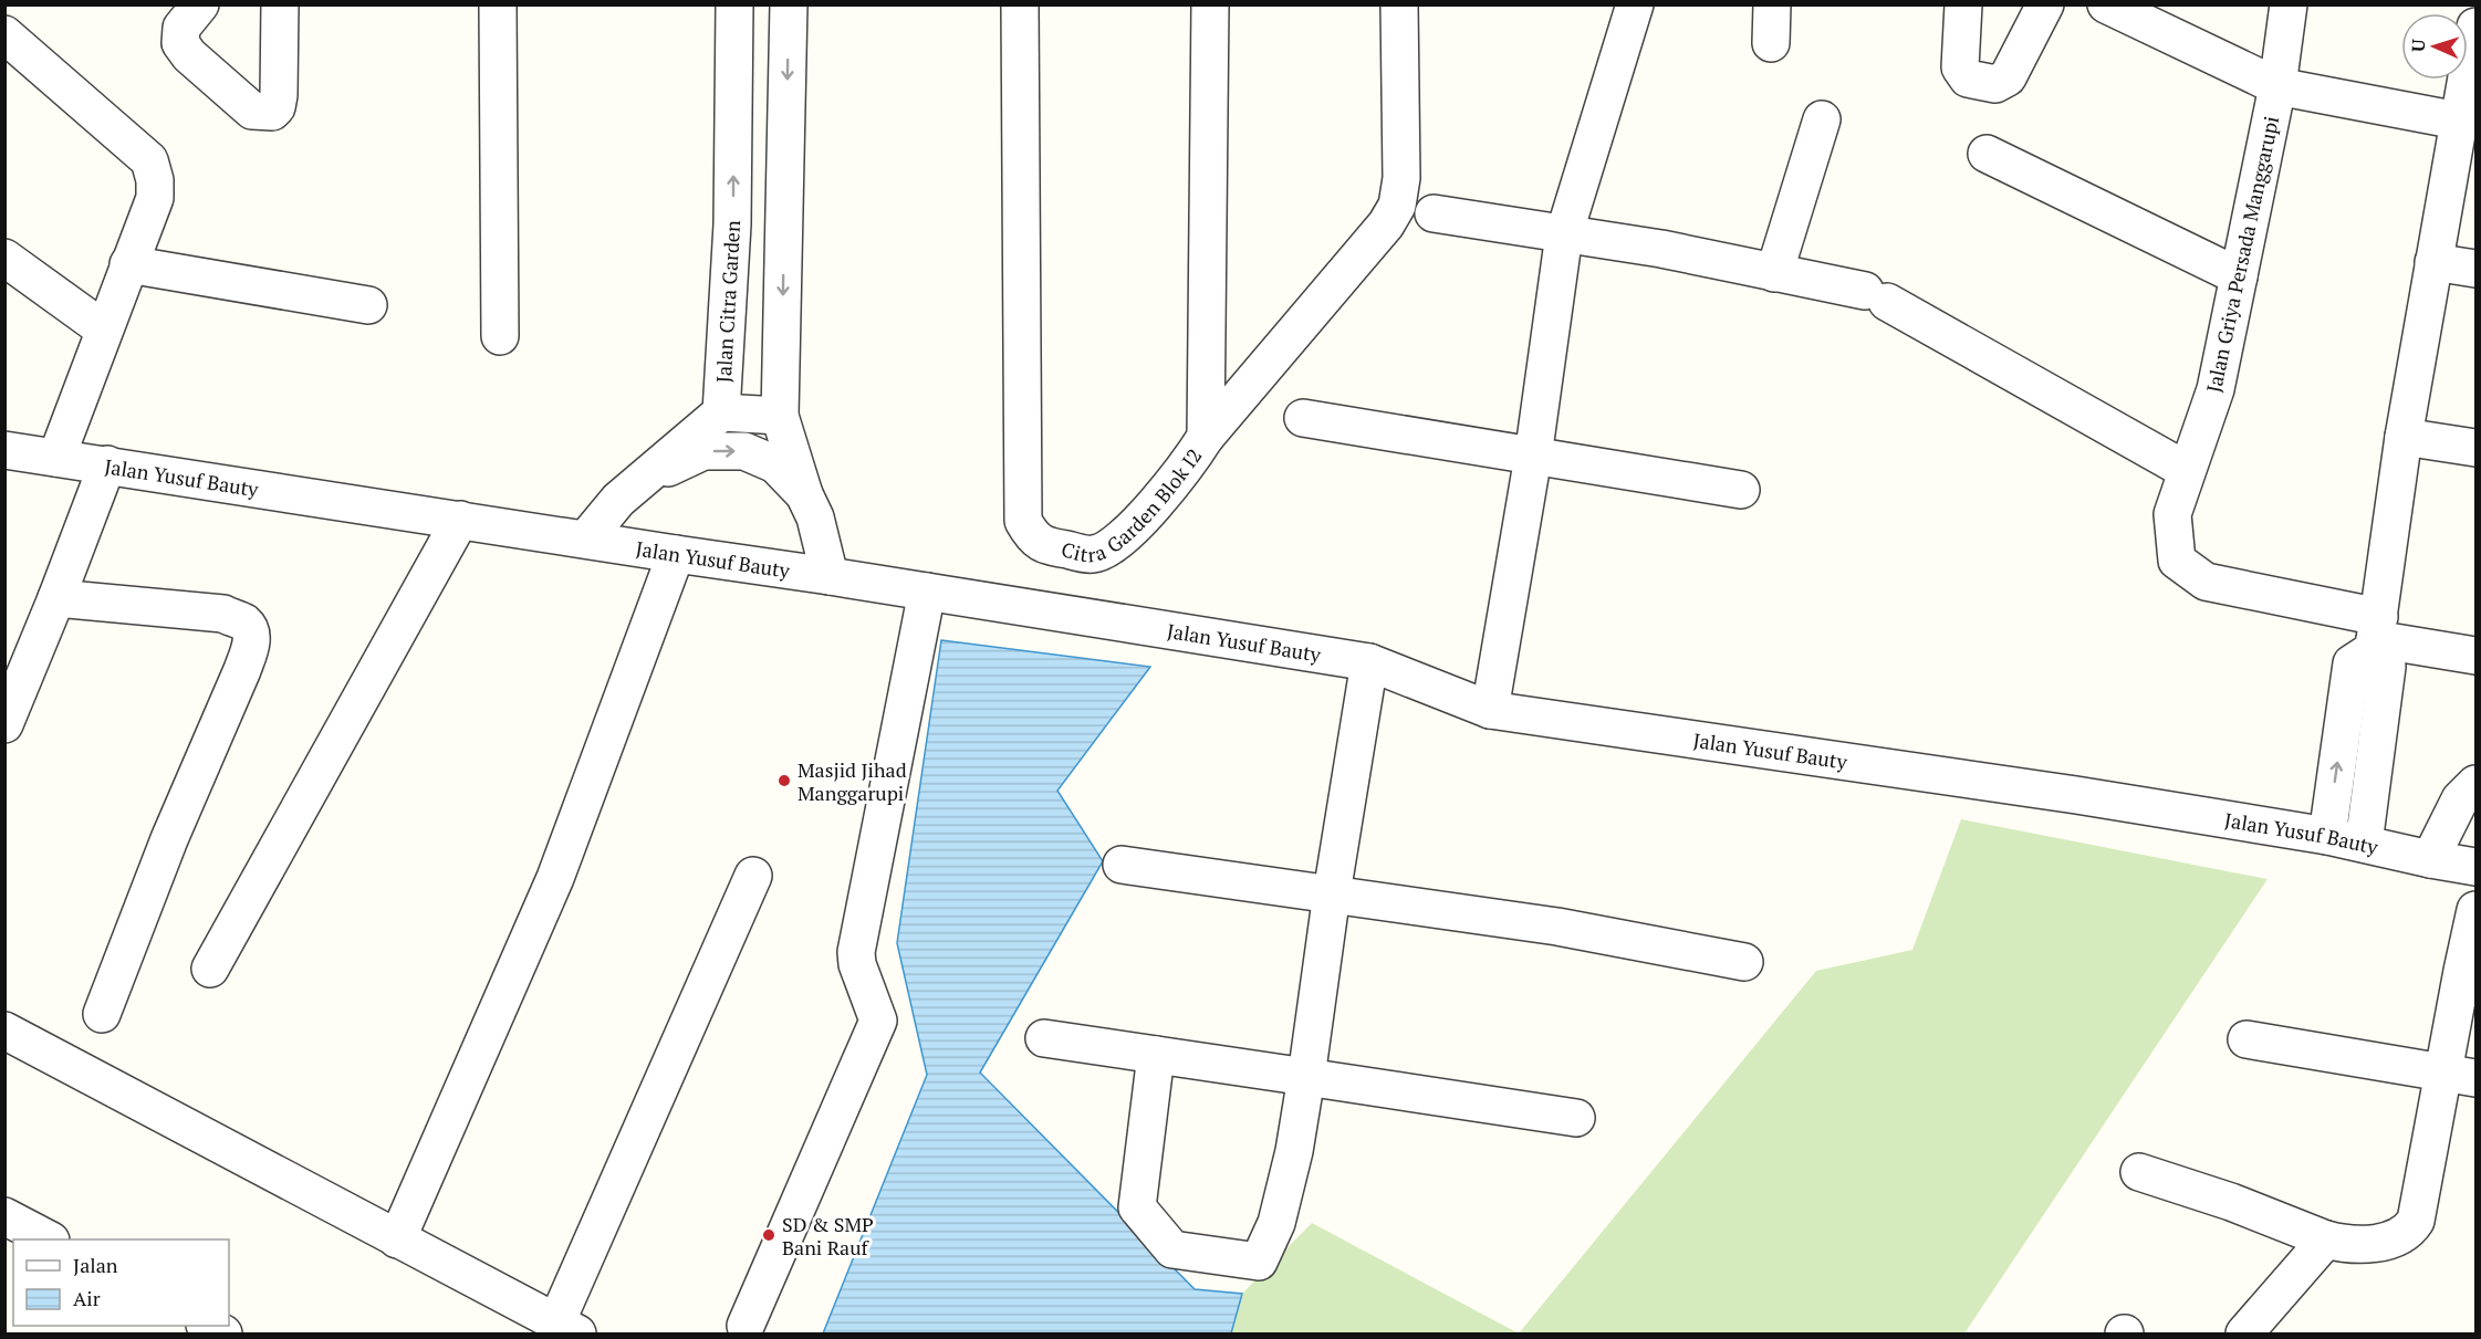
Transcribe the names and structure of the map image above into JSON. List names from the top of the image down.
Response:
{
  "streets": {
    "street": [
      "Jalan Griya Persada Manggarupi",
      "Jalan Citra Garden",
      "Jalan Yusuf Bauty",
      "Citra Garden Blok I2"
    ]
  },
  "crossings": [
    ["Jalan Citra Garden", "Jalan Yusuf Bauty"]
  ],
  "places": ["Masjid Jihad Manggarupi", "SD & SMP Bani Rauf"],
  "legend": ["Jalan", "Air"],
  "north": "left"
}
